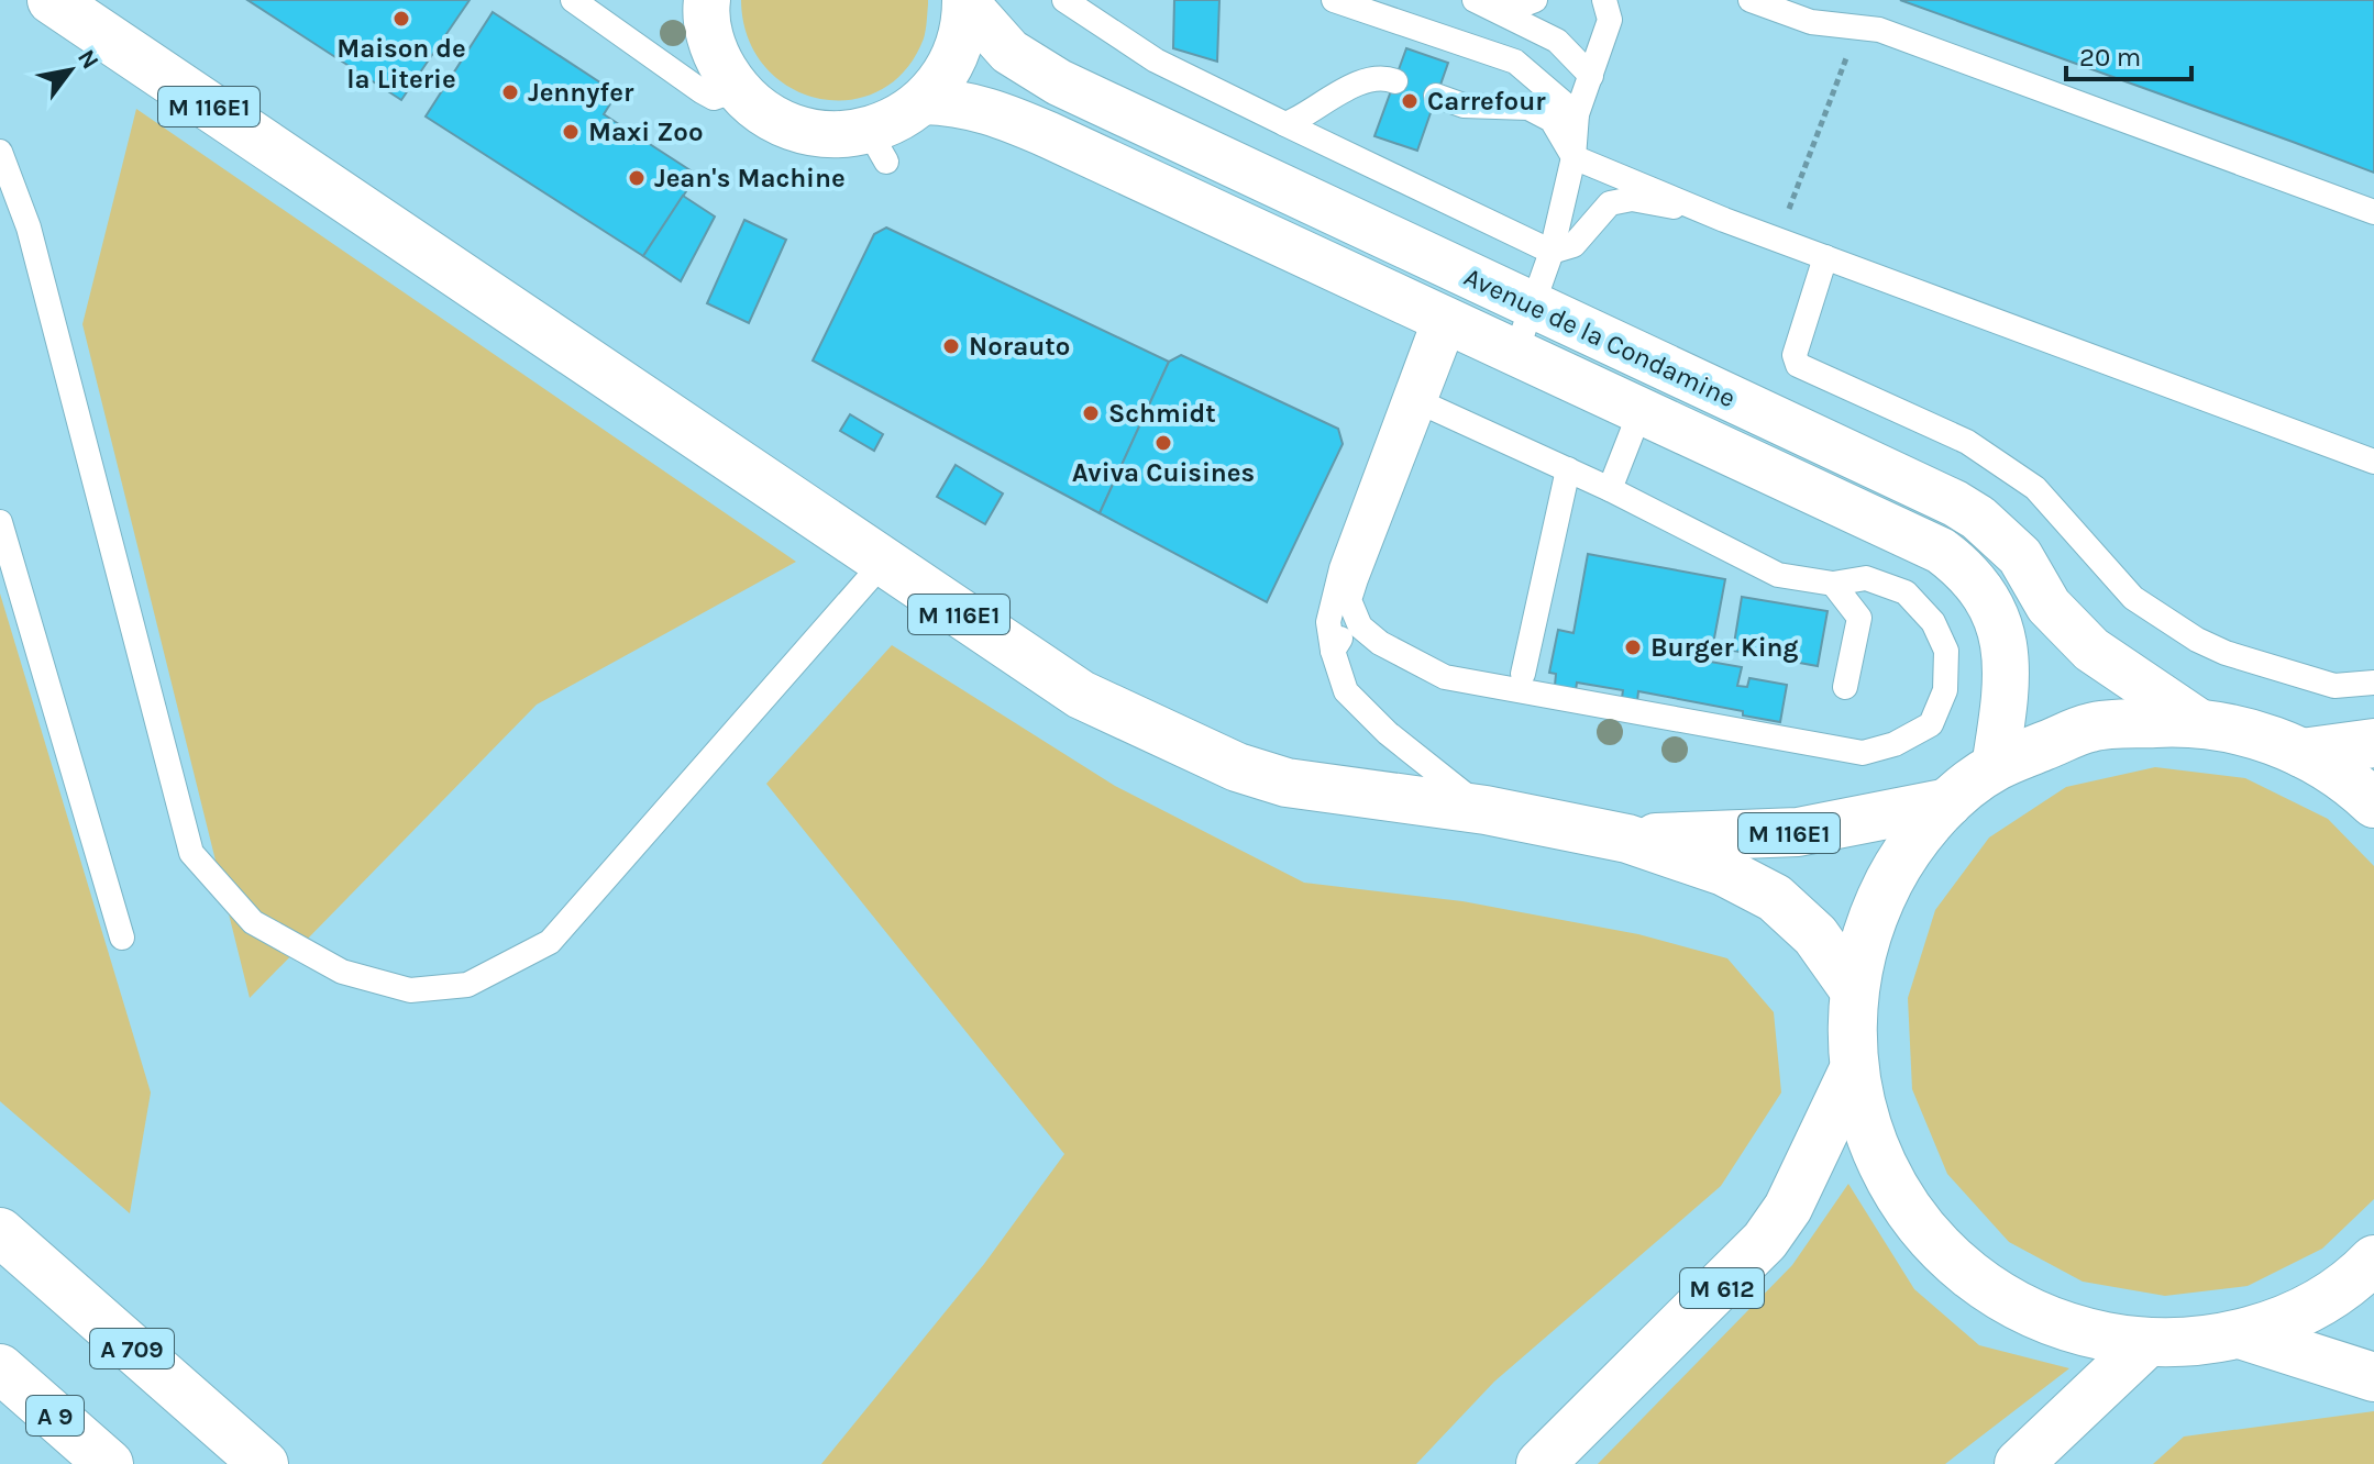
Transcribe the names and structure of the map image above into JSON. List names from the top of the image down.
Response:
{
  "streets": {
    "main road": [
      "M 116E1",
      "M 612",
      "A 709",
      "A 9"
    ],
    "street": ["Avenue de la Condamine"]
  },
  "places": [
    "Maison de la Literie",
    "Jennyfer",
    "Carrefour",
    "Maxi Zoo",
    "Jean's Machine",
    "Norauto",
    "Schmidt",
    "Aviva Cuisines",
    "Burger King"
  ],
  "scale_bar": "20 m",
  "north": "top right"
}
